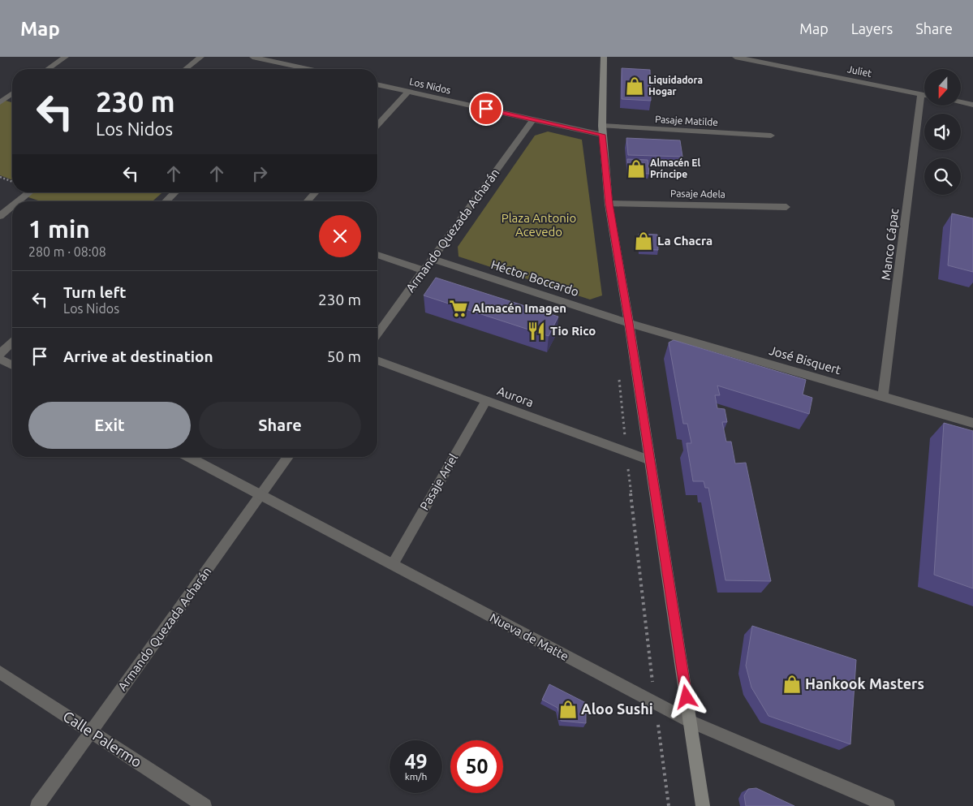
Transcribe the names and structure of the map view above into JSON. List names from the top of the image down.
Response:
{
  "streets": {
    "street": [
      "Juliet",
      "Los Nidos",
      "Pasaje Matilde",
      "Pasaje Adela",
      "Armando Quezada Acharán",
      "Manco Cápac",
      "Héctor Boccardo",
      "José Bisquert",
      "Aurora",
      "Pasaje Ariel",
      "Nueva de Matte",
      "Calle Palermo"
    ]
  },
  "crossings": [
    ["Juliet", "Manco Cápac"],
    ["Los Nidos", "Pasaje Matilde"],
    ["Los Nidos", "Armando Quezada Acharán"],
    ["Armando Quezada Acharán", "Héctor Boccardo"],
    ["Armando Quezada Acharán", "Nueva de Matte"],
    ["Armando Quezada Acharán", "Calle Palermo"],
    ["Manco Cápac", "José Bisquert"],
    ["Héctor Boccardo", "José Bisquert"],
    ["Aurora", "Pasaje Ariel"],
    ["Pasaje Ariel", "Nueva de Matte"]
  ],
  "parks": ["Plaza Antonio Acevedo"],
  "places": {
    "shop": [
      "Liquidadora Hogar",
      "Almacén El Príncipe",
      "La Chacra",
      "Hankook Masters",
      "Aloo Sushi"
    ],
    "supermarket": ["Almacén Imagen"],
    "restaurant": ["Tio Rico"]
  },
  "north": "bottom",
  "page": {
    "header": "Map",
    "nav": ["Map", "Layers", "Share"],
    "turn": ["230 m", "Los Nidos"],
    "heading": ["1 min", "280 m · 08:08"],
    "list": [
      {
        "name": "Turn left",
        "note": "Los Nidos",
        "value": "230 m"
      },
      {
        "name": "Arrive at destination",
        "value": "50 m"
      }
    ],
    "buttons": ["Exit", "Share"],
    "speed": "49 km/h",
    "limit": "50"
  }
}
